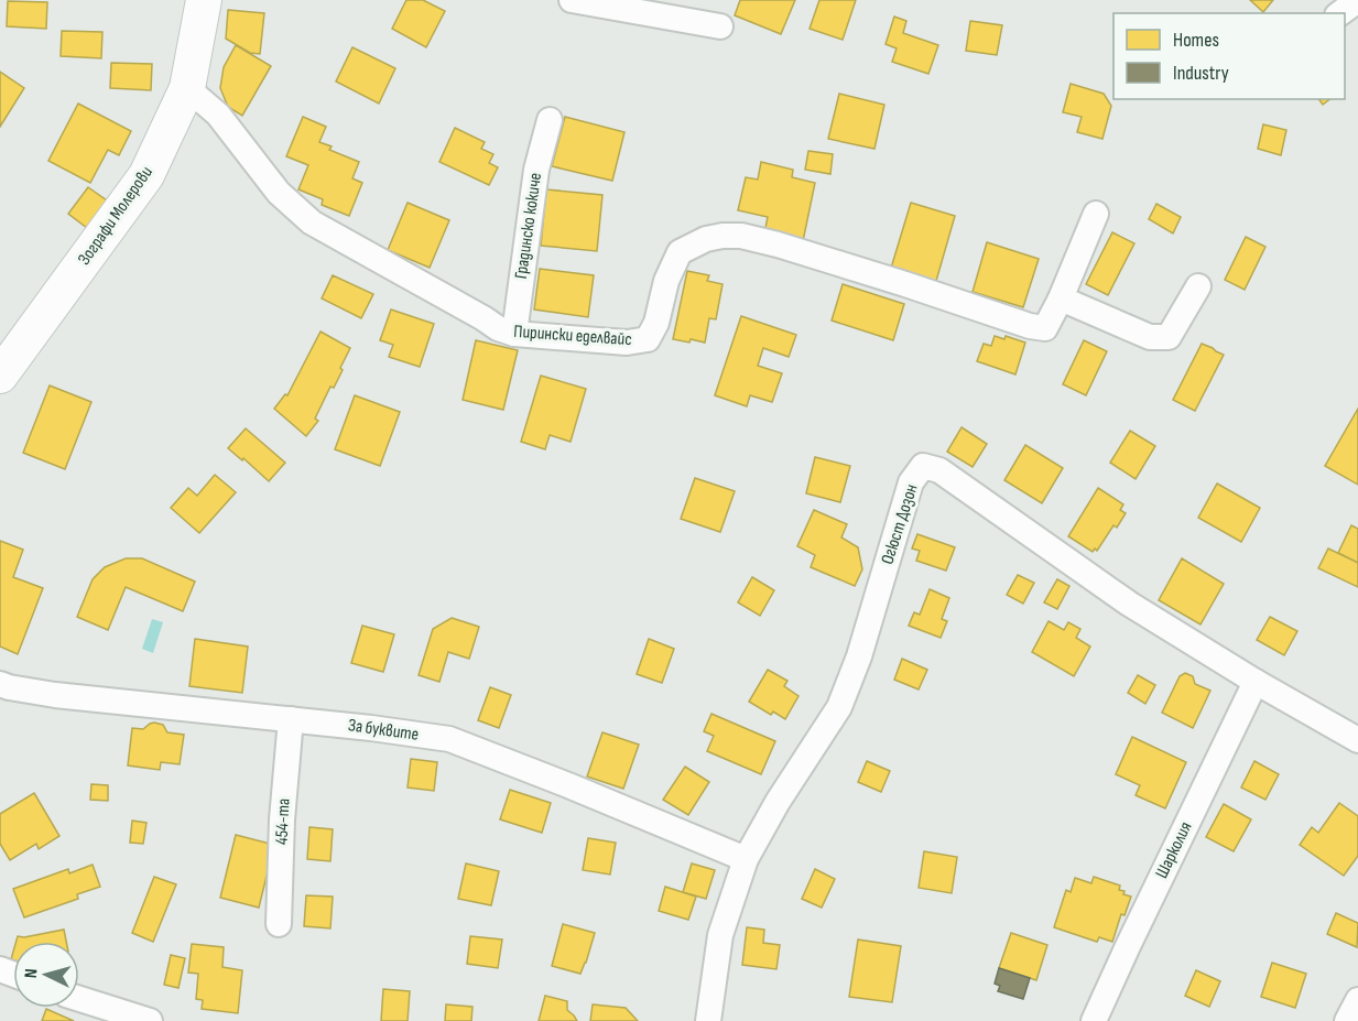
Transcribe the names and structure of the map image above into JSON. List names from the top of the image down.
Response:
{
  "streets": {
    "street": [
      "Зографи Молерови",
      "Градинско кокиче",
      "Пирински еделвайс",
      "Огюст Дозон",
      "За буквите",
      "454-та",
      "Шарколия"
    ]
  },
  "crossings": [
    ["Зографи Молерови", "Пирински еделвайс"],
    ["Градинско кокиче", "Пирински еделвайс"],
    ["Огюст Дозон", "За буквите"],
    ["Огюст Дозон", "Шарколия"],
    ["За буквите", "454-та"]
  ],
  "legend": ["Homes", "Industry"],
  "north": "left"
}
